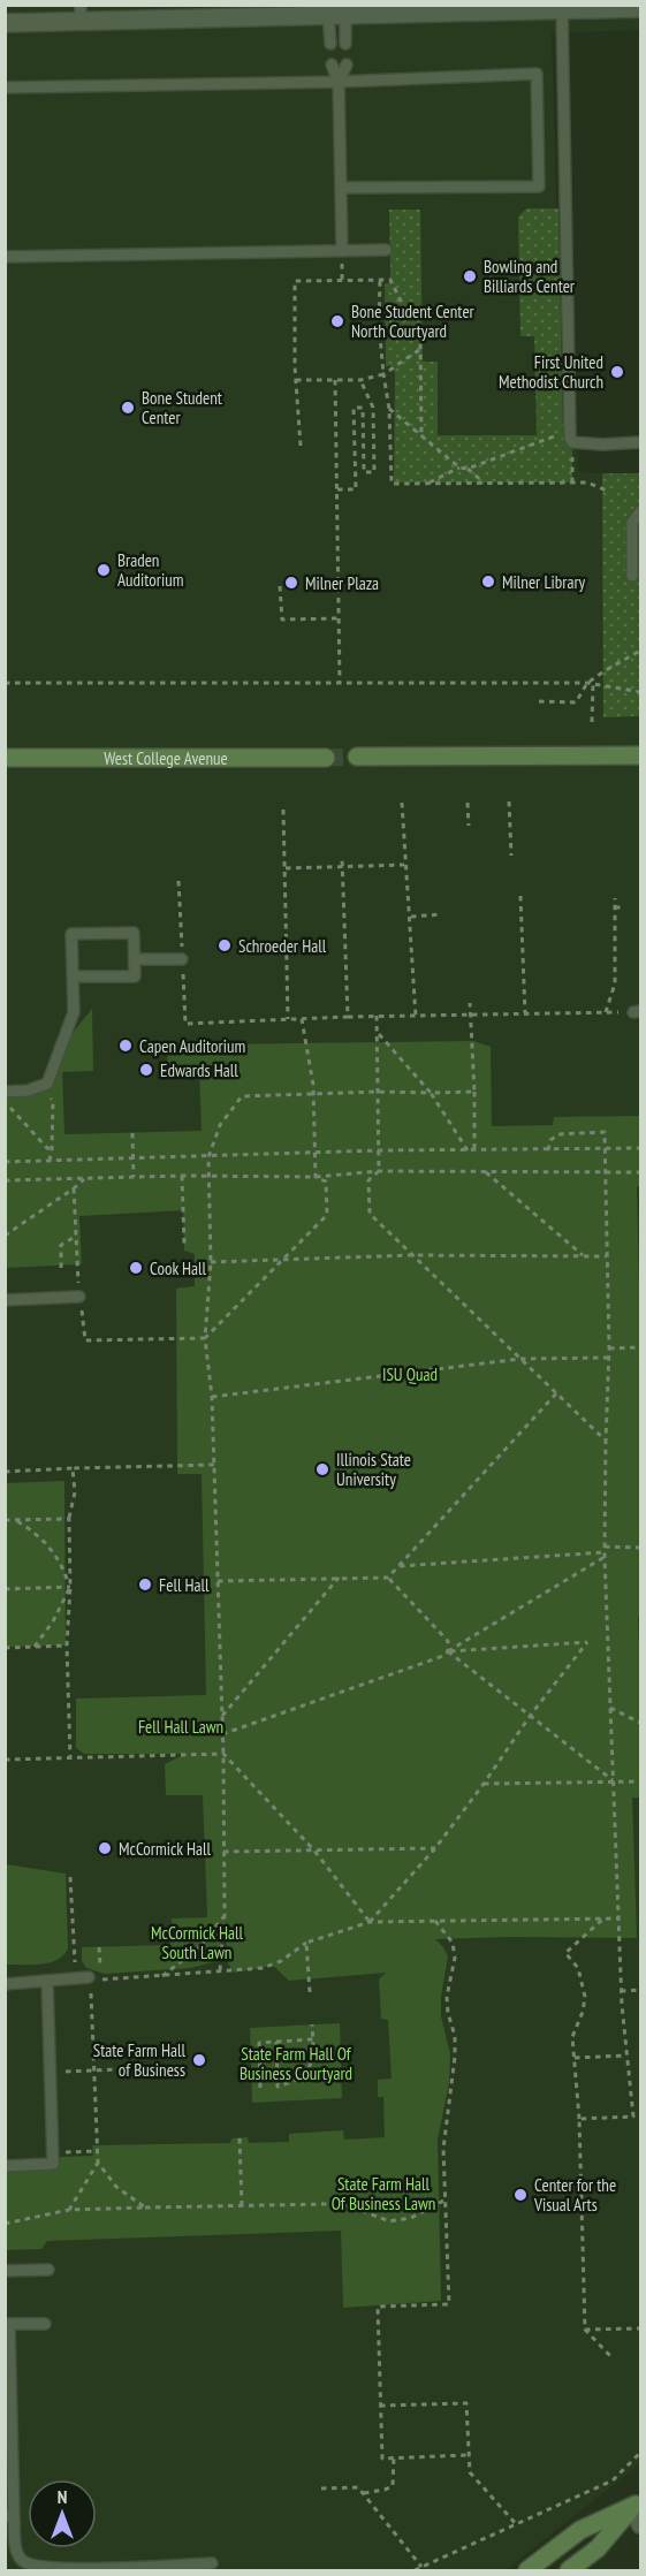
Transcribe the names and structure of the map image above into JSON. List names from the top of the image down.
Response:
{
  "streets": {
    "main road": ["West College Avenue"]
  },
  "parks": [
    "ISU Quad",
    "Fell Hall Lawn",
    "McCormick Hall South Lawn",
    "State Farm Hall Of Business Courtyard",
    "State Farm Hall Of Business Lawn"
  ],
  "places": [
    "Bowling and Billiards Center",
    "Bone Student Center North Courtyard",
    "First United Methodist Church",
    "Bone Student Center",
    "Braden Auditorium",
    "Milner Library",
    "Milner Plaza",
    "Schroeder Hall",
    "Capen Auditorium",
    "Edwards Hall",
    "Cook Hall",
    "Illinois State University",
    "Fell Hall",
    "McCormick Hall",
    "State Farm Hall of Business",
    "Center for the Visual Arts"
  ],
  "north": "top"
}
